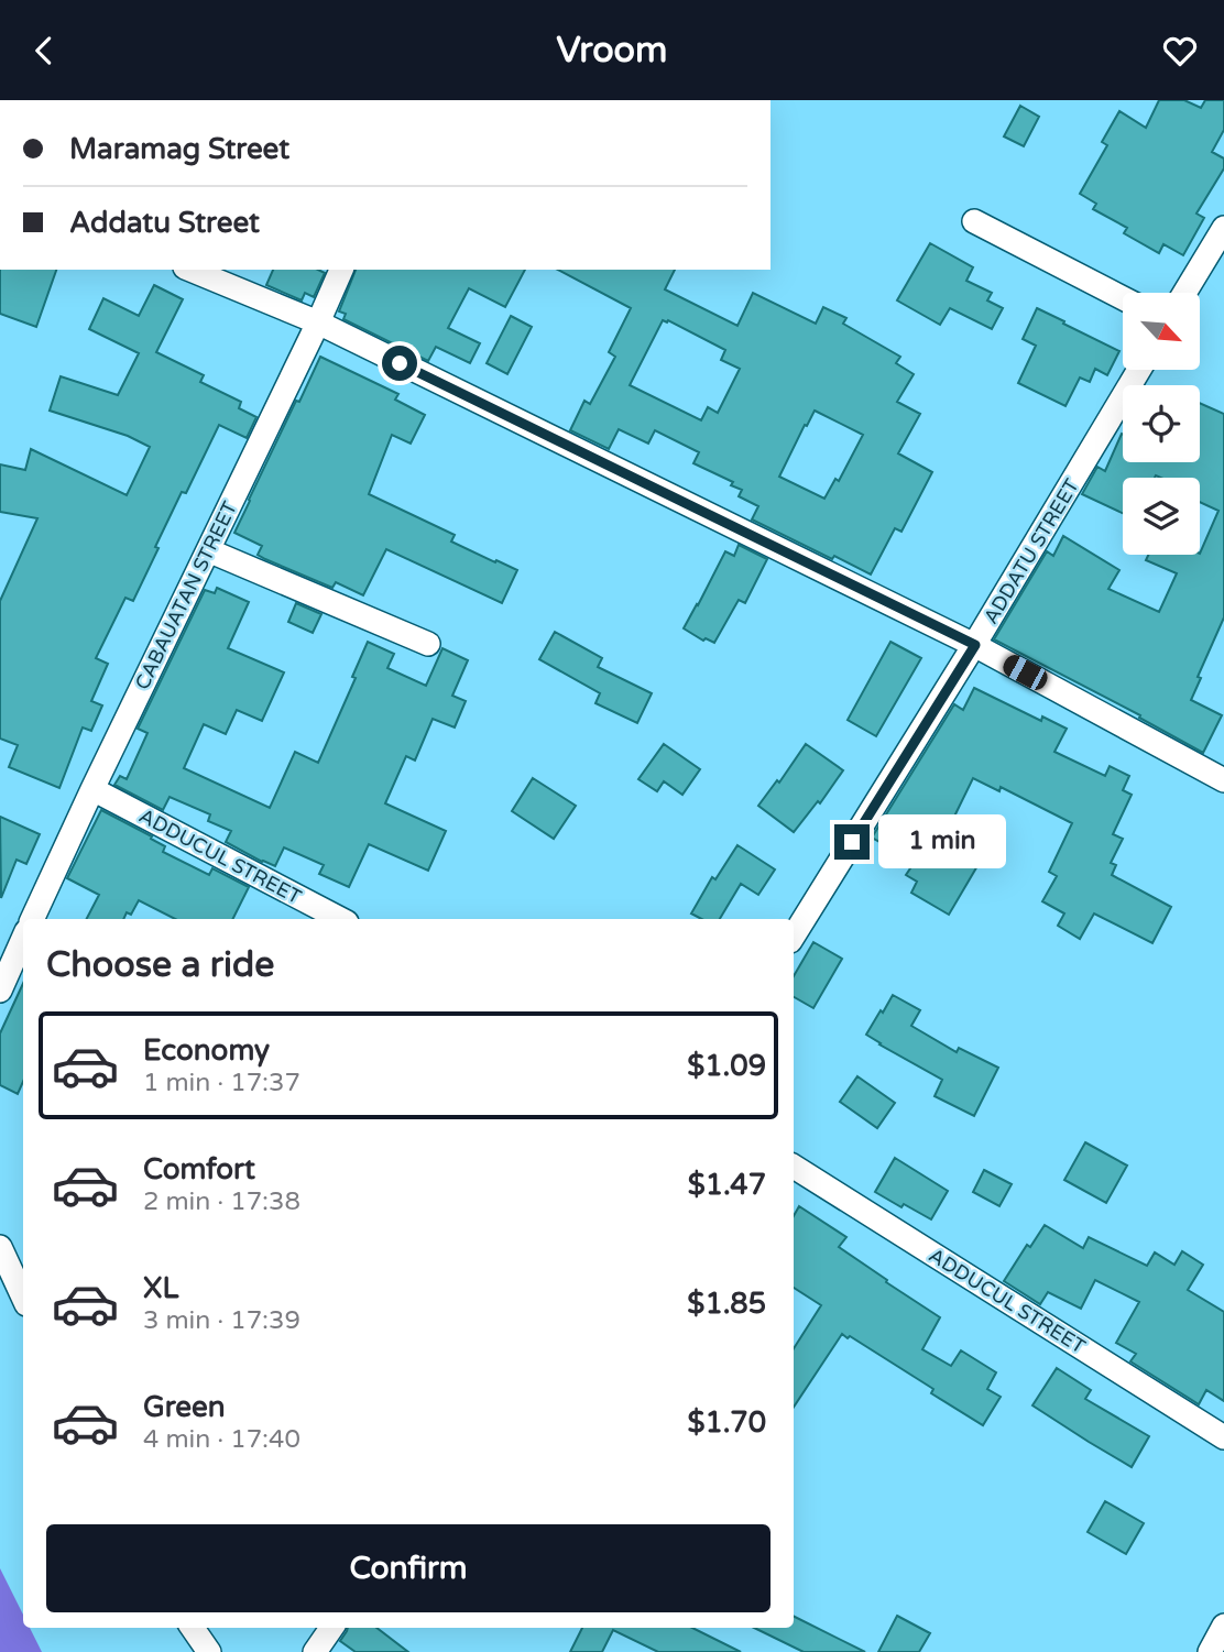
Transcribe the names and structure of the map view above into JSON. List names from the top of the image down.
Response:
{
  "streets": {
    "street": ["ADDATU STREET", "CABAUATAN STREET", "ADDUCUL STREET"]
  },
  "crossings": [
    ["CABAUATAN STREET", "ADDUCUL STREET"]
  ],
  "north": "bottom right",
  "page": {
    "header": "Vroom",
    "banner": ["Maramag Street", "Addatu Street"],
    "bubble": "1 min",
    "heading": "Choose a ride",
    "list": [
      {
        "name": "Economy",
        "note": "1 min · 17:37",
        "value": "$1.09"
      },
      {
        "name": "Comfort",
        "note": "2 min · 17:38",
        "value": "$1.47"
      },
      {
        "name": "XL",
        "note": "3 min · 17:39",
        "value": "$1.85"
      },
      {
        "name": "Green",
        "note": "4 min · 17:40",
        "value": "$1.70"
      }
    ],
    "buttons": "Confirm"
  }
}
